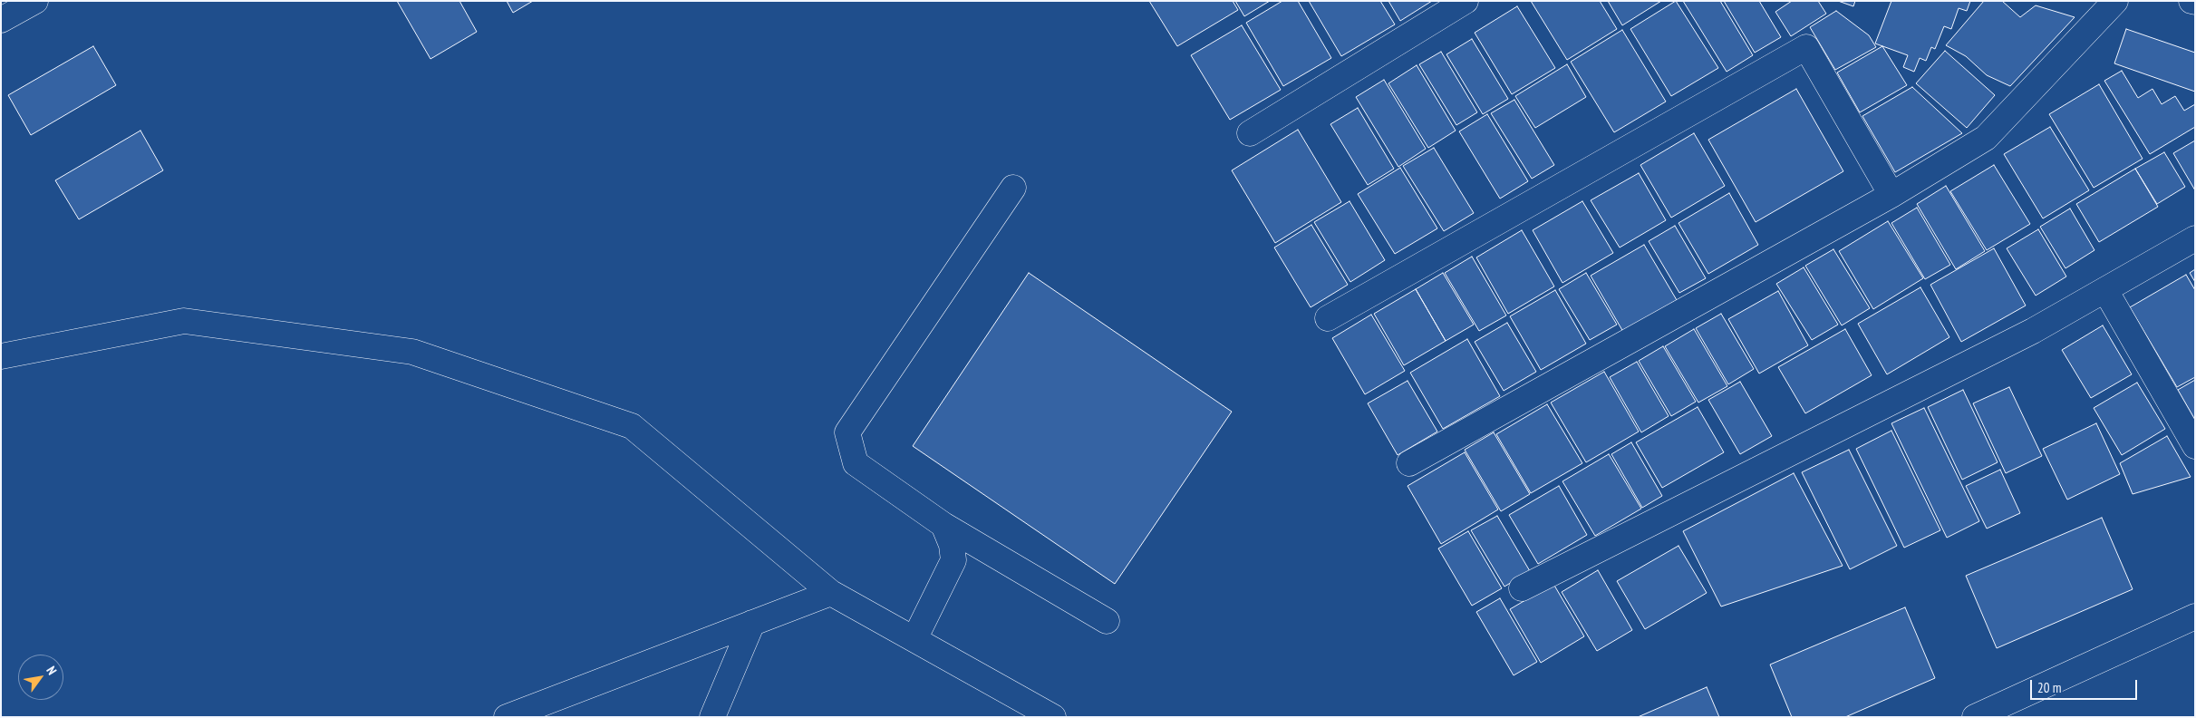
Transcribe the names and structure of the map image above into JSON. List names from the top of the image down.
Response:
{
  "scale_bar": "20 m",
  "north": "top right"
}
